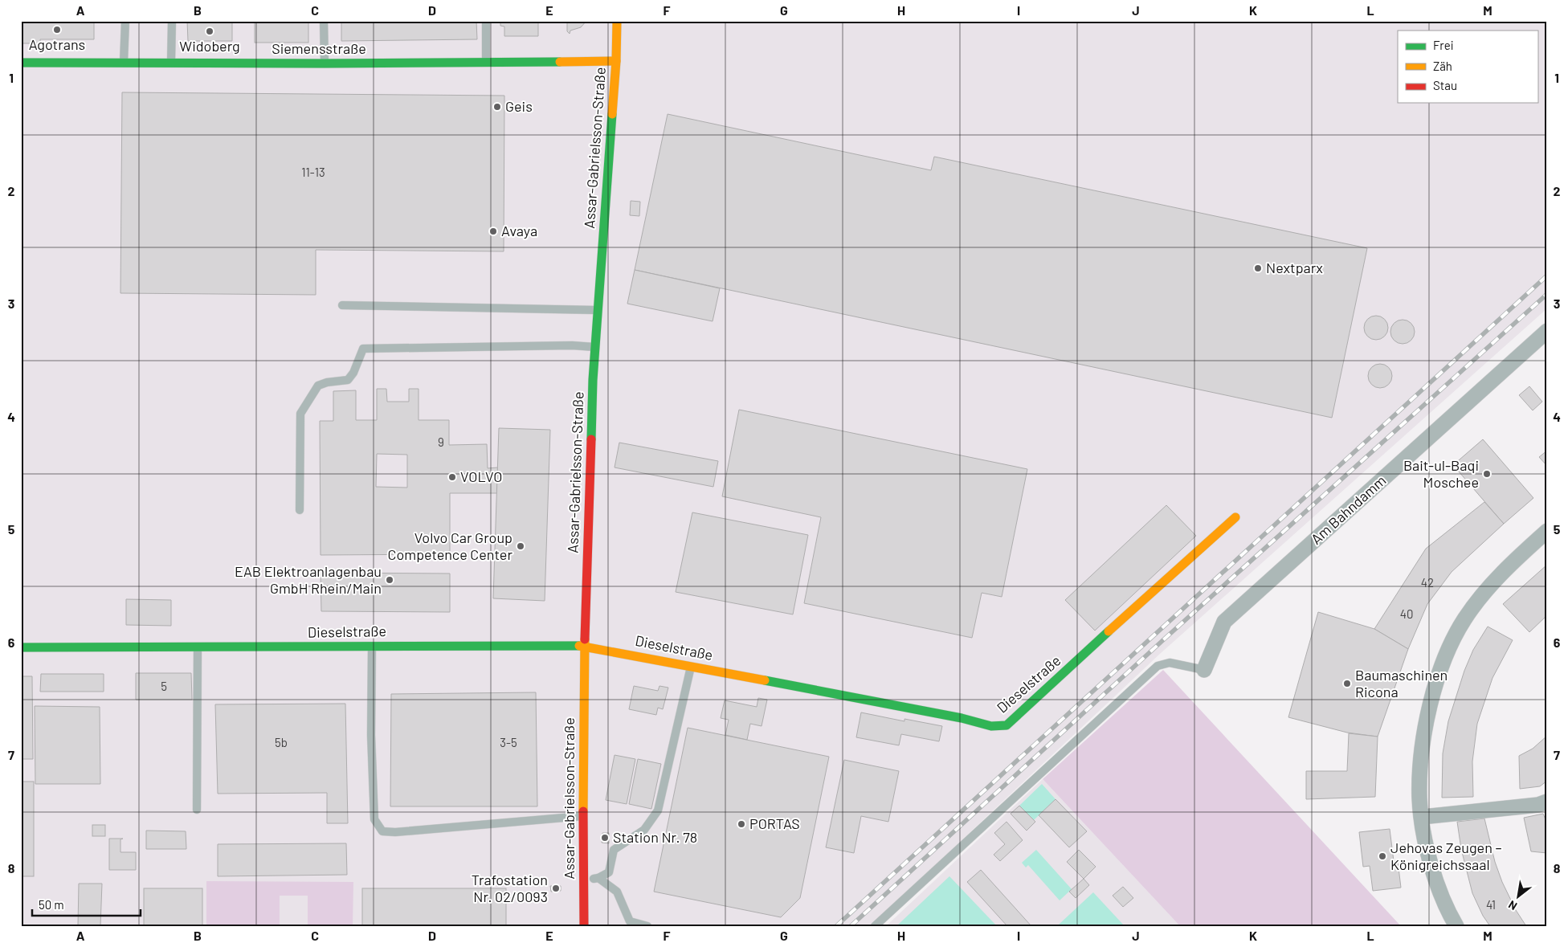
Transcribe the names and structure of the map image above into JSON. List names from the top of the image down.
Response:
{
  "streets": {
    "street": [
      "Siemensstraße",
      "Assar-Gabrielsson-Straße",
      "Am Bahndamm",
      "Dieselstraße"
    ]
  },
  "crossings": [
    ["Siemensstraße", "Assar-Gabrielsson-Straße"],
    ["Assar-Gabrielsson-Straße", "Dieselstraße"]
  ],
  "places": [
    "Agotrans",
    "Widoberg",
    "Geis",
    "Avaya",
    "Nextparx",
    "Bait-ul-Baqi Moschee",
    "VOLVO",
    "Volvo Car Group Competence Center",
    "EAB Elektroanlagenbau GmbH Rhein/Main",
    "Baumaschinen Ricona",
    "PORTAS",
    "Station Nr. 78",
    "Jehovas Zeugen – Königreichssaal",
    "Trafostation Nr. 02/0093"
  ],
  "house_numbers": [
    "11-13",
    "9",
    "42",
    "40",
    "5",
    "5b",
    "3-5",
    "41"
  ],
  "legend": ["Frei", "Zäh", "Stau"],
  "scale_bar": "50 m",
  "north": "bottom left",
  "grid": {
    "columns": [
      "A",
      "B",
      "C",
      "D",
      "E",
      "F",
      "G",
      "H",
      "I",
      "J",
      "K",
      "L",
      "M"
    ],
    "rows": [
      "1",
      "2",
      "3",
      "4",
      "5",
      "6",
      "7",
      "8"
    ]
  }
}
